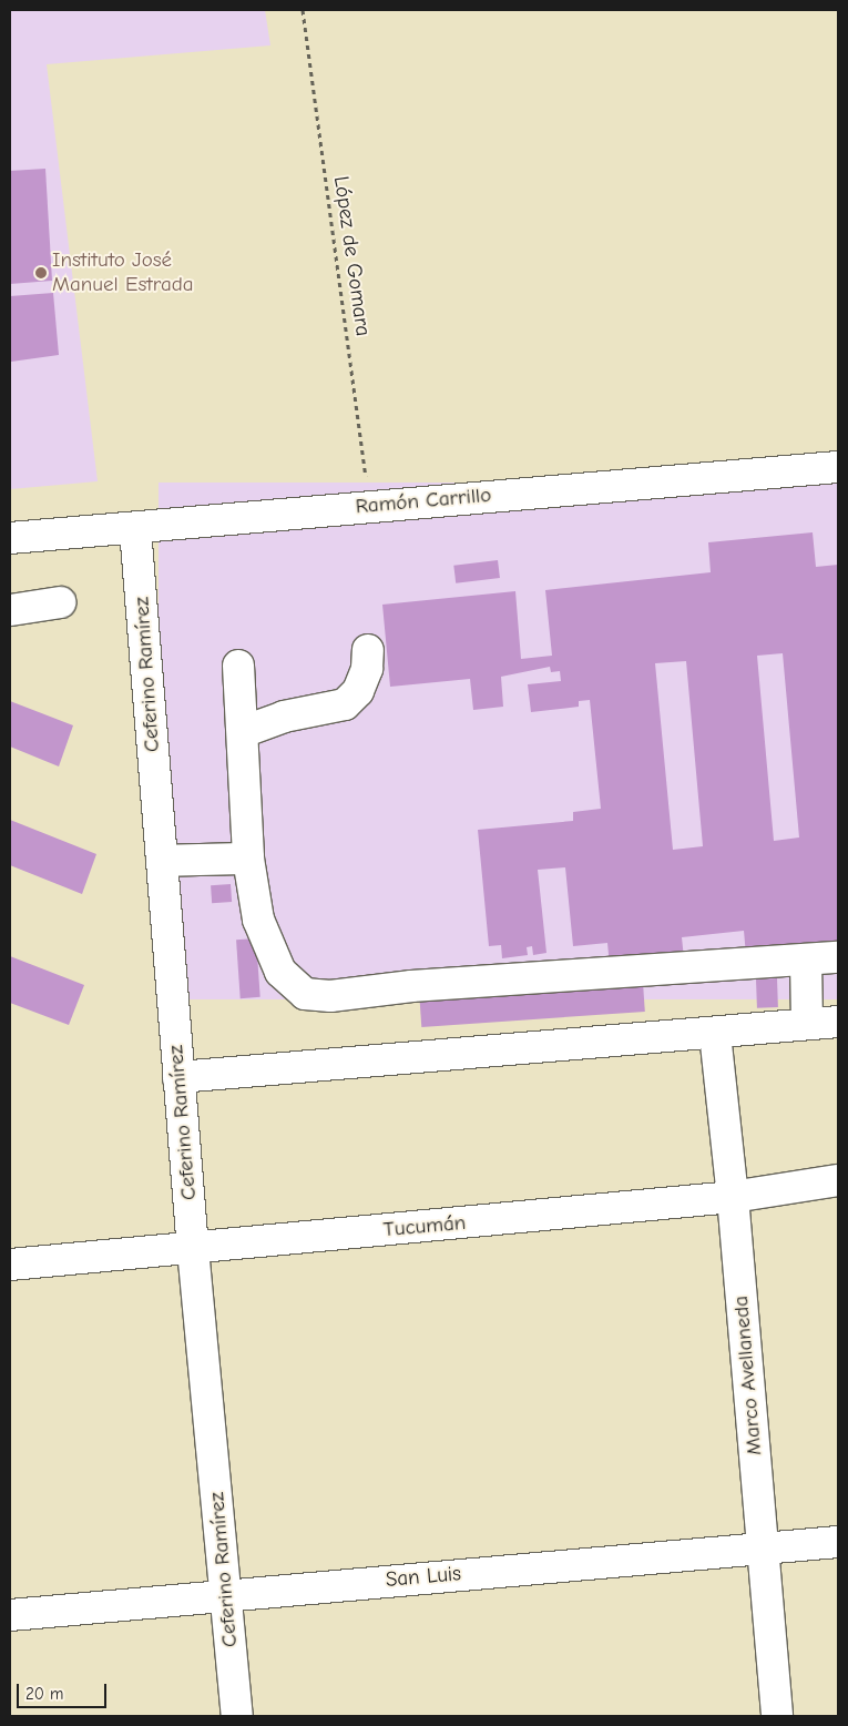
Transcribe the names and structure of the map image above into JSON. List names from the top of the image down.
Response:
{
  "streets": {
    "street": [
      "Ramón Carrillo",
      "Ceferino Ramírez",
      "Tucumán",
      "Marco Avellaneda",
      "San Luis"
    ],
    "path": ["López de Gomara"]
  },
  "crossings": [
    ["López de Gomara", "Ramón Carrillo"],
    ["Ramón Carrillo", "Ceferino Ramírez"],
    ["Ceferino Ramírez", "Tucumán"],
    ["Ceferino Ramírez", "San Luis"],
    ["Tucumán", "Marco Avellaneda"],
    ["Marco Avellaneda", "San Luis"]
  ],
  "places": ["Instituto José Manuel Estrada"],
  "scale_bar": "20 m"
}
